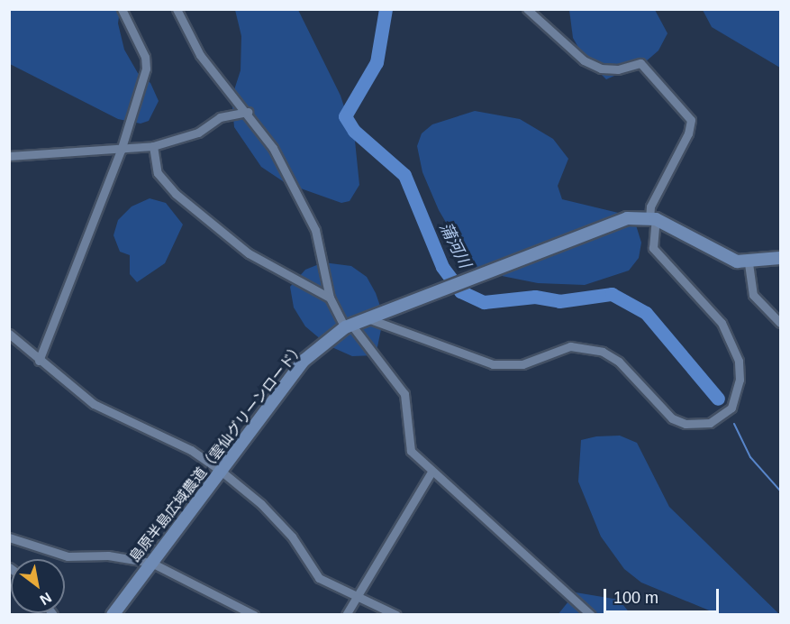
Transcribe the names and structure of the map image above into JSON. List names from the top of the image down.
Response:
{
  "streets": {
    "street": ["島原半島広域農道（雲仙グリーンロード）"]
  },
  "water": ["蒲河川"],
  "scale_bar": "100 m",
  "north": "bottom right"
}
